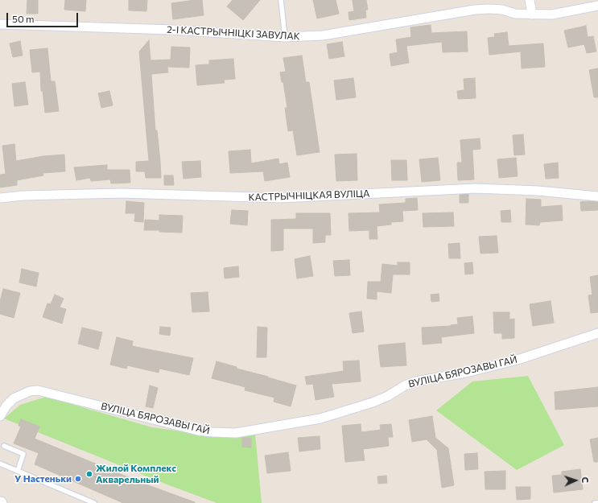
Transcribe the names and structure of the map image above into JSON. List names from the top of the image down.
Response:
{
  "streets": {
    "street": ["2-І КАСТРЫЧНІЦКІ ЗАВУЛАК", "КАСТРЫЧНІЦКАЯ ВУЛІЦА", "ВУЛІЦА БЯРОЗАВЫ ГАЙ"]
  },
  "places": ["Жилой Комплекс Акварельный", "У Настеньки"],
  "scale_bar": "50 m",
  "north": "right"
}
